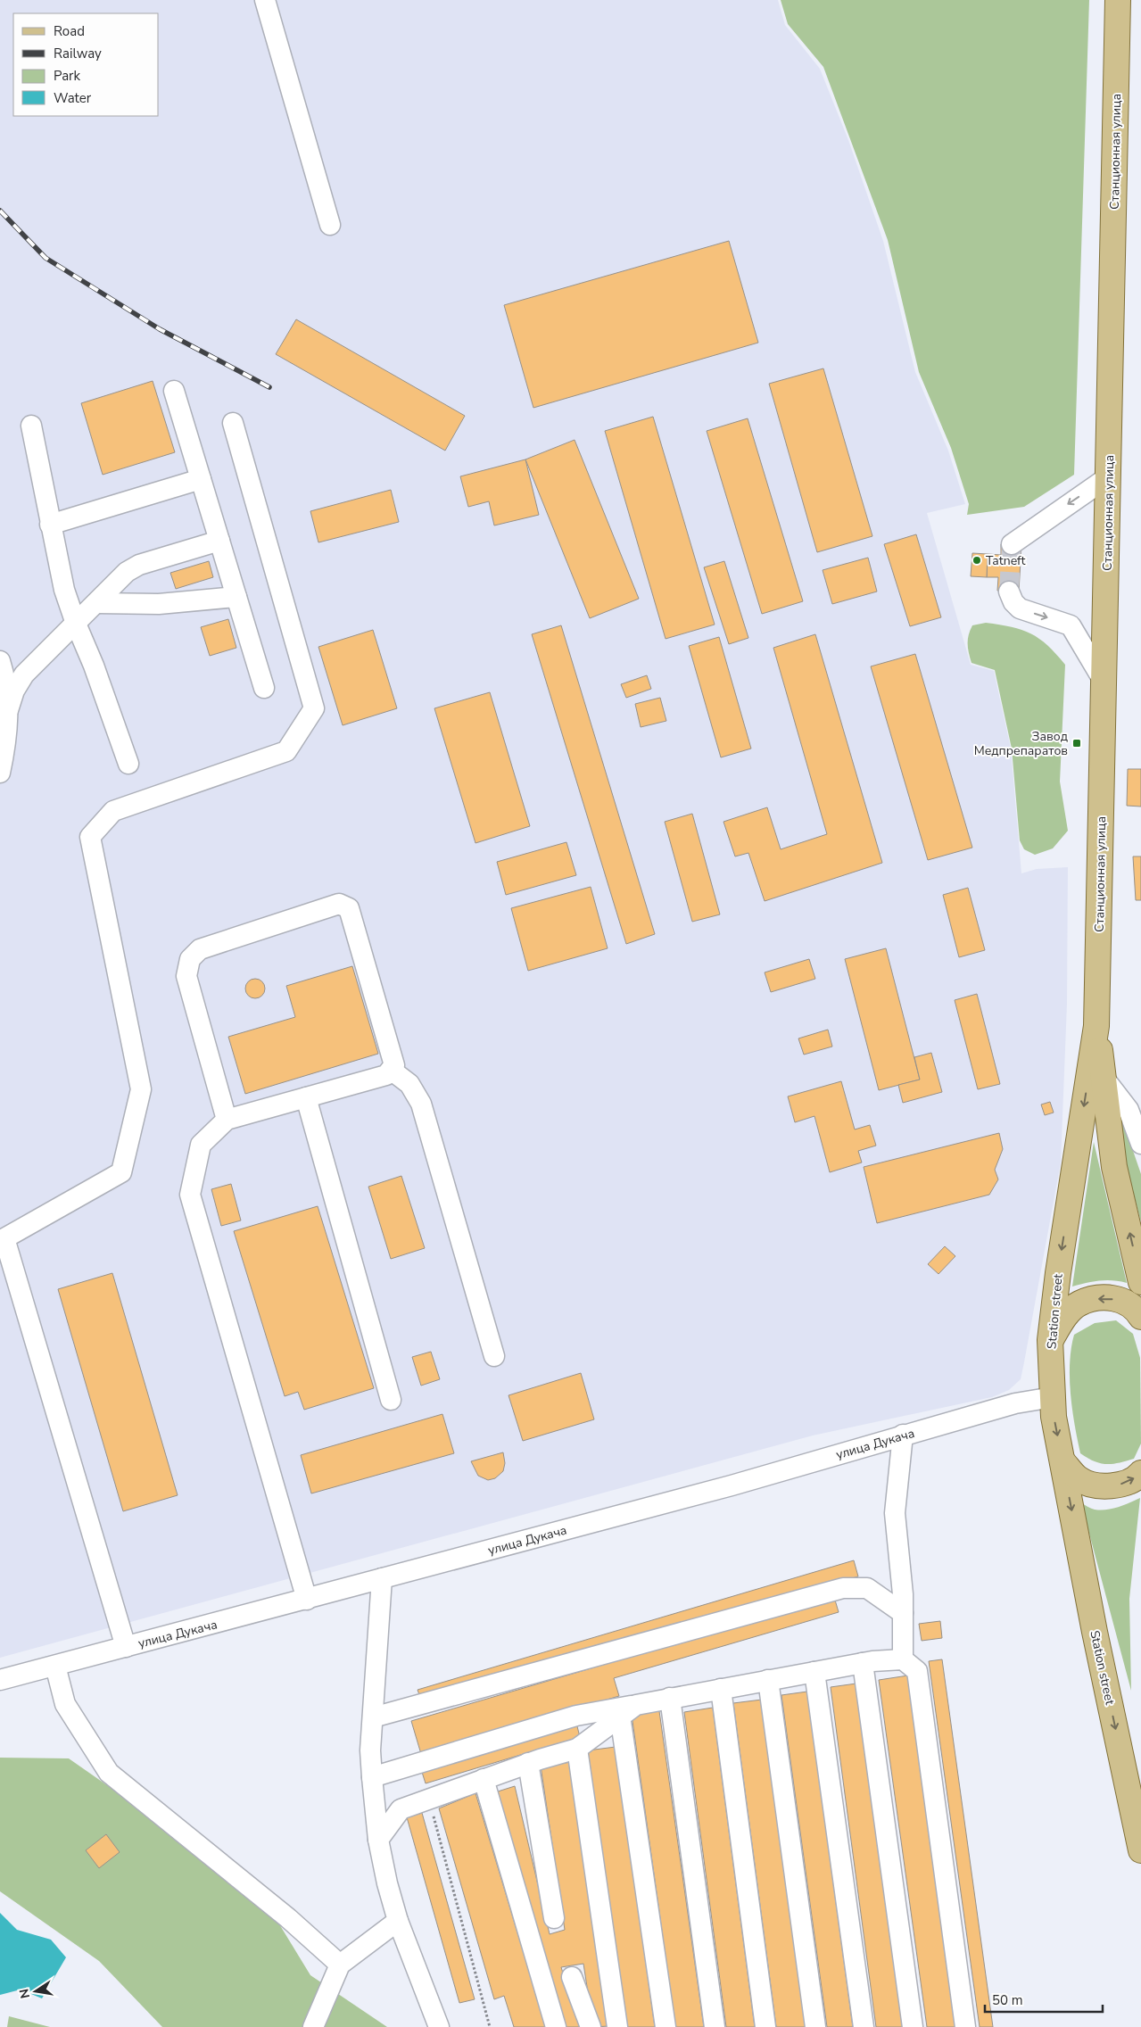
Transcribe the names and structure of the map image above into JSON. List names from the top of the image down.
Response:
{
  "streets": {
    "main road": ["Станционная улица", "Station street"],
    "street": ["улица Дукача"]
  },
  "crossings": [
    ["Станционная улица", "Station street"],
    ["Station street", "улица Дукача"]
  ],
  "places": {
    "other": ["Tatneft"],
    "transit": ["Завод Медпрепаратов"]
  },
  "legend": [
    "Road",
    "Railway",
    "Park",
    "Water"
  ],
  "scale_bar": "50 m",
  "north": "left"
}
